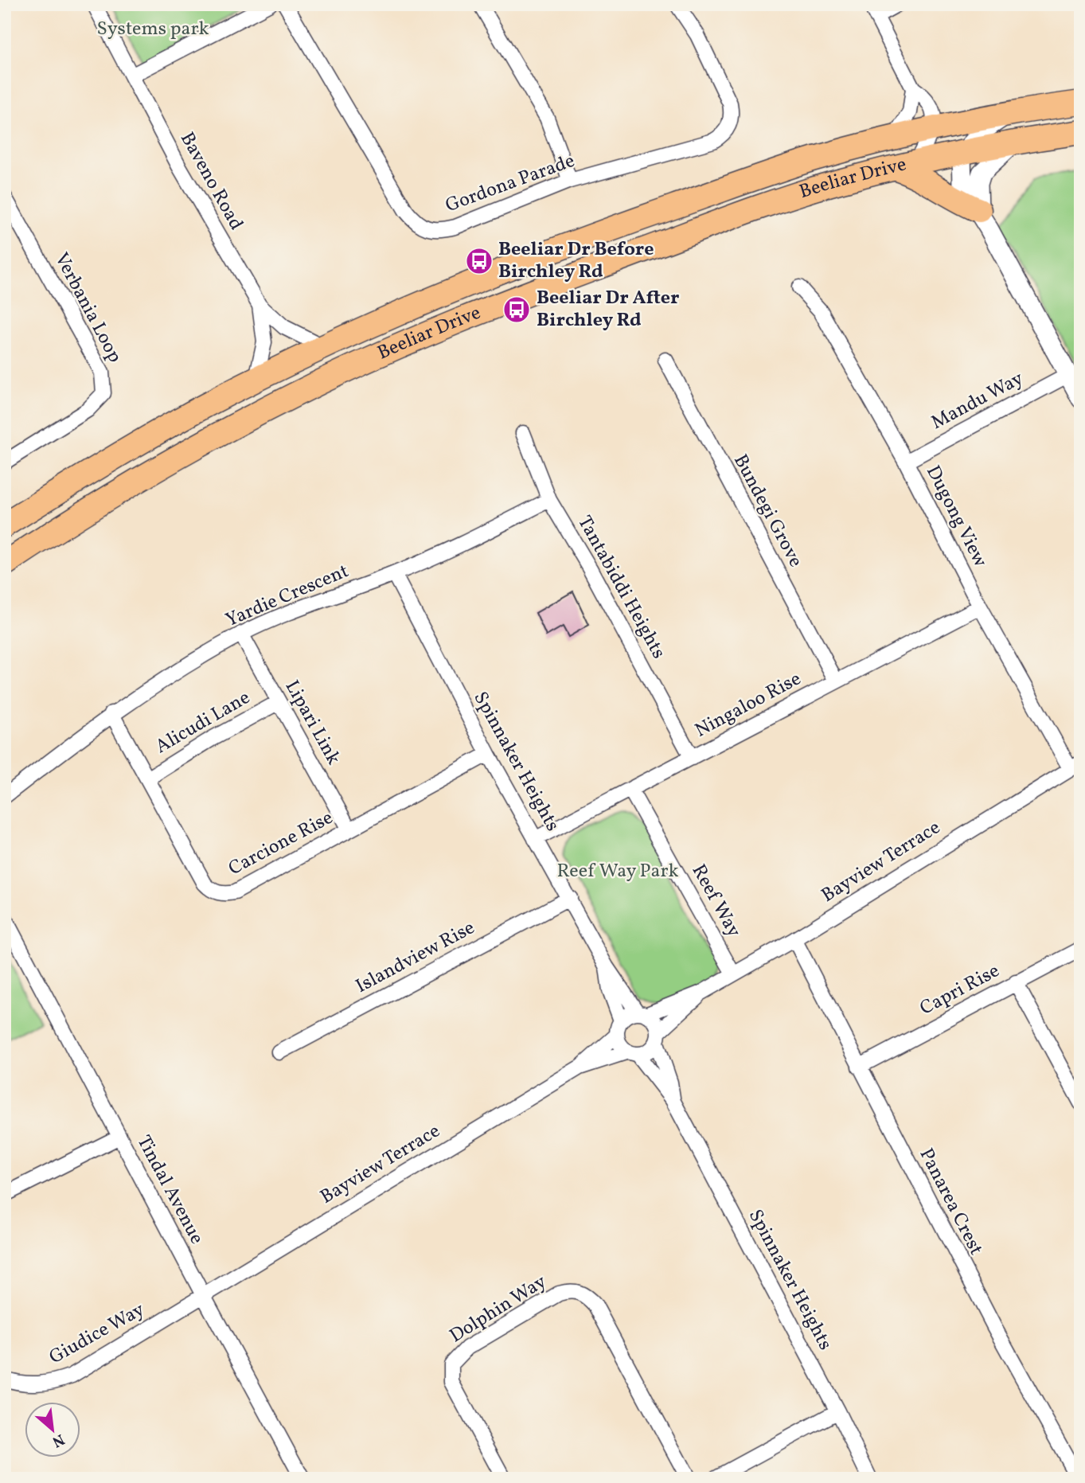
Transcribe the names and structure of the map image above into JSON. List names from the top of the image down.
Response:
{
  "streets": {
    "highway": ["Beeliar Drive"],
    "street": [
      "Baveno Road",
      "Gordona Parade",
      "Verbania Loop",
      "Mandu Way",
      "Bundegi Grove",
      "Dugong View",
      "Tantabiddi Heights",
      "Yardie Crescent",
      "Ningaloo Rise",
      "Alicudi Lane",
      "Lipari Link",
      "Spinnaker Heights",
      "Carcione Rise",
      "Bayview Terrace",
      "Reef Way",
      "Islandview Rise",
      "Capri Rise",
      "Tindal Avenue",
      "Panarea Crest",
      "Dolphin Way",
      "Giudice Way"
    ]
  },
  "crossings": [
    ["Beeliar Drive", "Baveno Road"],
    ["Mandu Way", "Dugong View"],
    ["Bundegi Grove", "Ningaloo Rise"],
    ["Dugong View", "Ningaloo Rise"],
    ["Dugong View", "Bayview Terrace"],
    ["Tantabiddi Heights", "Yardie Crescent"],
    ["Tantabiddi Heights", "Ningaloo Rise"],
    ["Yardie Crescent", "Lipari Link"],
    ["Yardie Crescent", "Spinnaker Heights"],
    ["Yardie Crescent", "Carcione Rise"],
    ["Ningaloo Rise", "Spinnaker Heights"],
    ["Ningaloo Rise", "Reef Way"],
    ["Alicudi Lane", "Lipari Link"],
    ["Alicudi Lane", "Carcione Rise"],
    ["Lipari Link", "Carcione Rise"],
    ["Spinnaker Heights", "Carcione Rise"],
    ["Spinnaker Heights", "Bayview Terrace"],
    ["Spinnaker Heights", "Islandview Rise"],
    ["Bayview Terrace", "Reef Way"],
    ["Bayview Terrace", "Tindal Avenue"],
    ["Bayview Terrace", "Panarea Crest"],
    ["Bayview Terrace", "Giudice Way"],
    ["Capri Rise", "Panarea Crest"],
    ["Tindal Avenue", "Giudice Way"]
  ],
  "parks": ["Systems park", "Reef Way Park"],
  "places": {
    "bus stop": ["Beeliar Dr Before Birchley Rd", "Beeliar Dr After Birchley Rd"]
  },
  "north": "bottom right"
}
